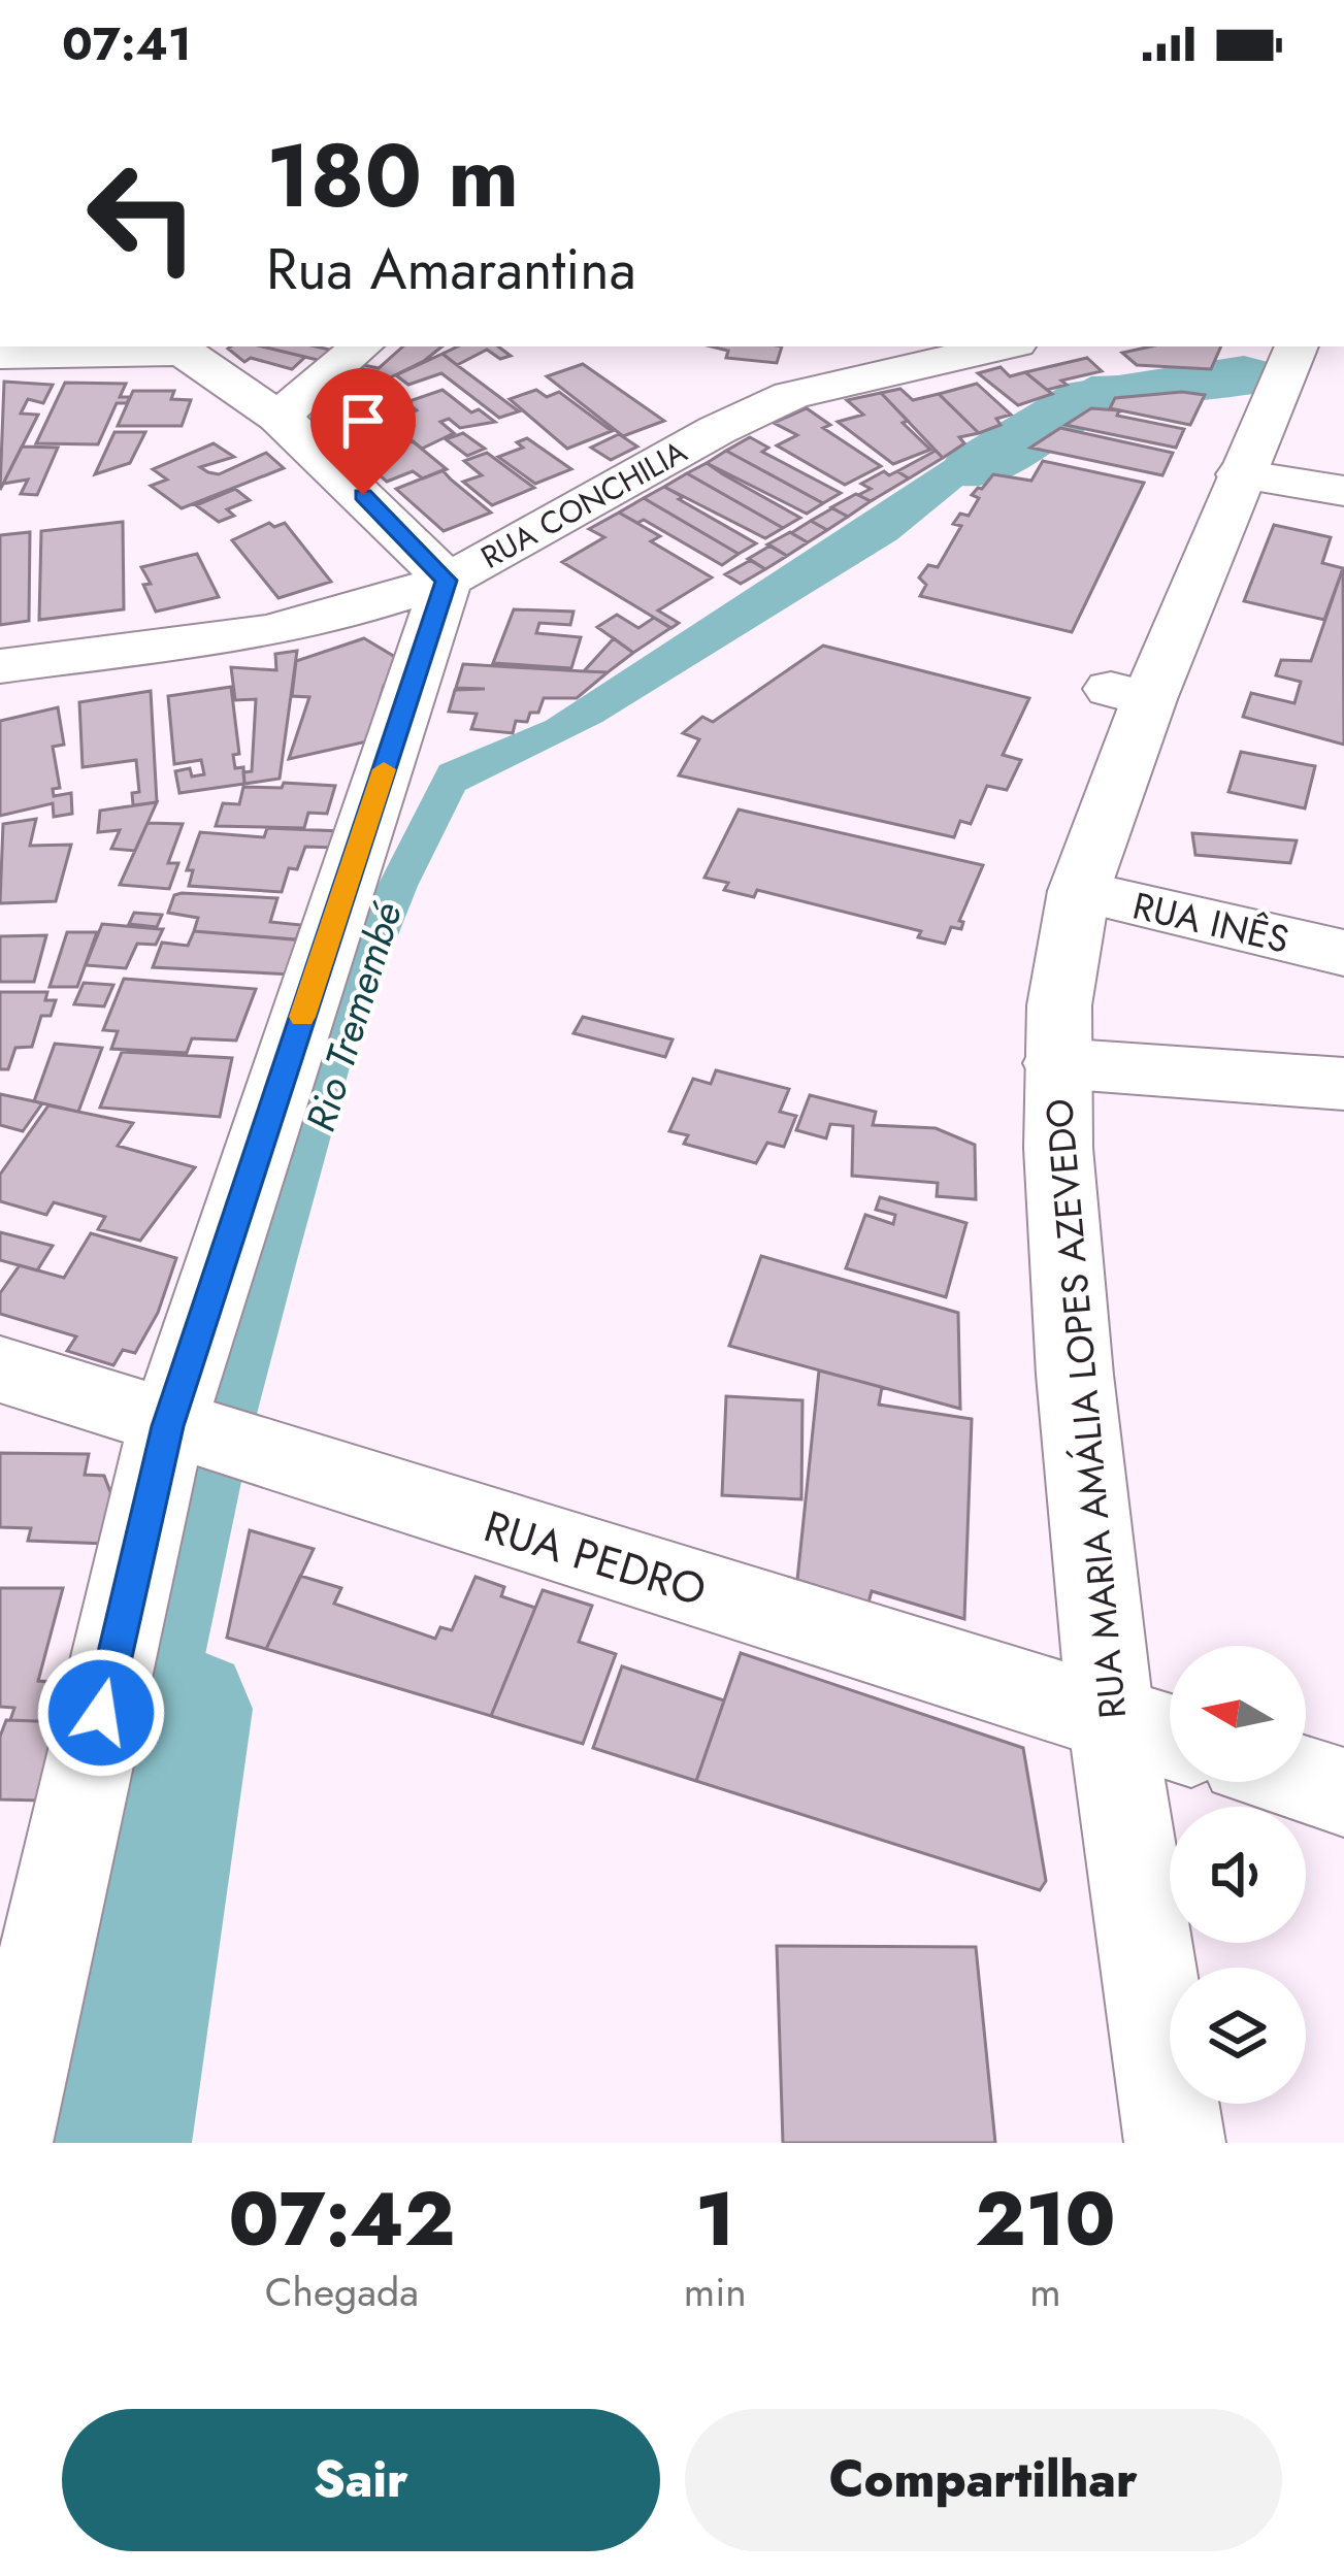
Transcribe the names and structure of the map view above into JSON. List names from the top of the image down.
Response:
{
  "streets": {
    "street": [
      "RUA CONCHILIA",
      "RUA INÊS",
      "RUA MARIA AMÁLIA LOPES AZEVEDO",
      "RUA PEDRO"
    ]
  },
  "crossings": [
    ["RUA INÊS", "RUA MARIA AMÁLIA LOPES AZEVEDO"],
    ["RUA MARIA AMÁLIA LOPES AZEVEDO", "RUA PEDRO"]
  ],
  "water": ["Rio Tremembé"],
  "north": "left",
  "page": {
    "status": "07:41",
    "turn": ["180 m", "Rua Amarantina"],
    "eta": [
      "07:42",
      "Chegada",
      "1",
      "min",
      "210",
      "m"
    ],
    "buttons": ["Sair", "Compartilhar"]
  }
}
